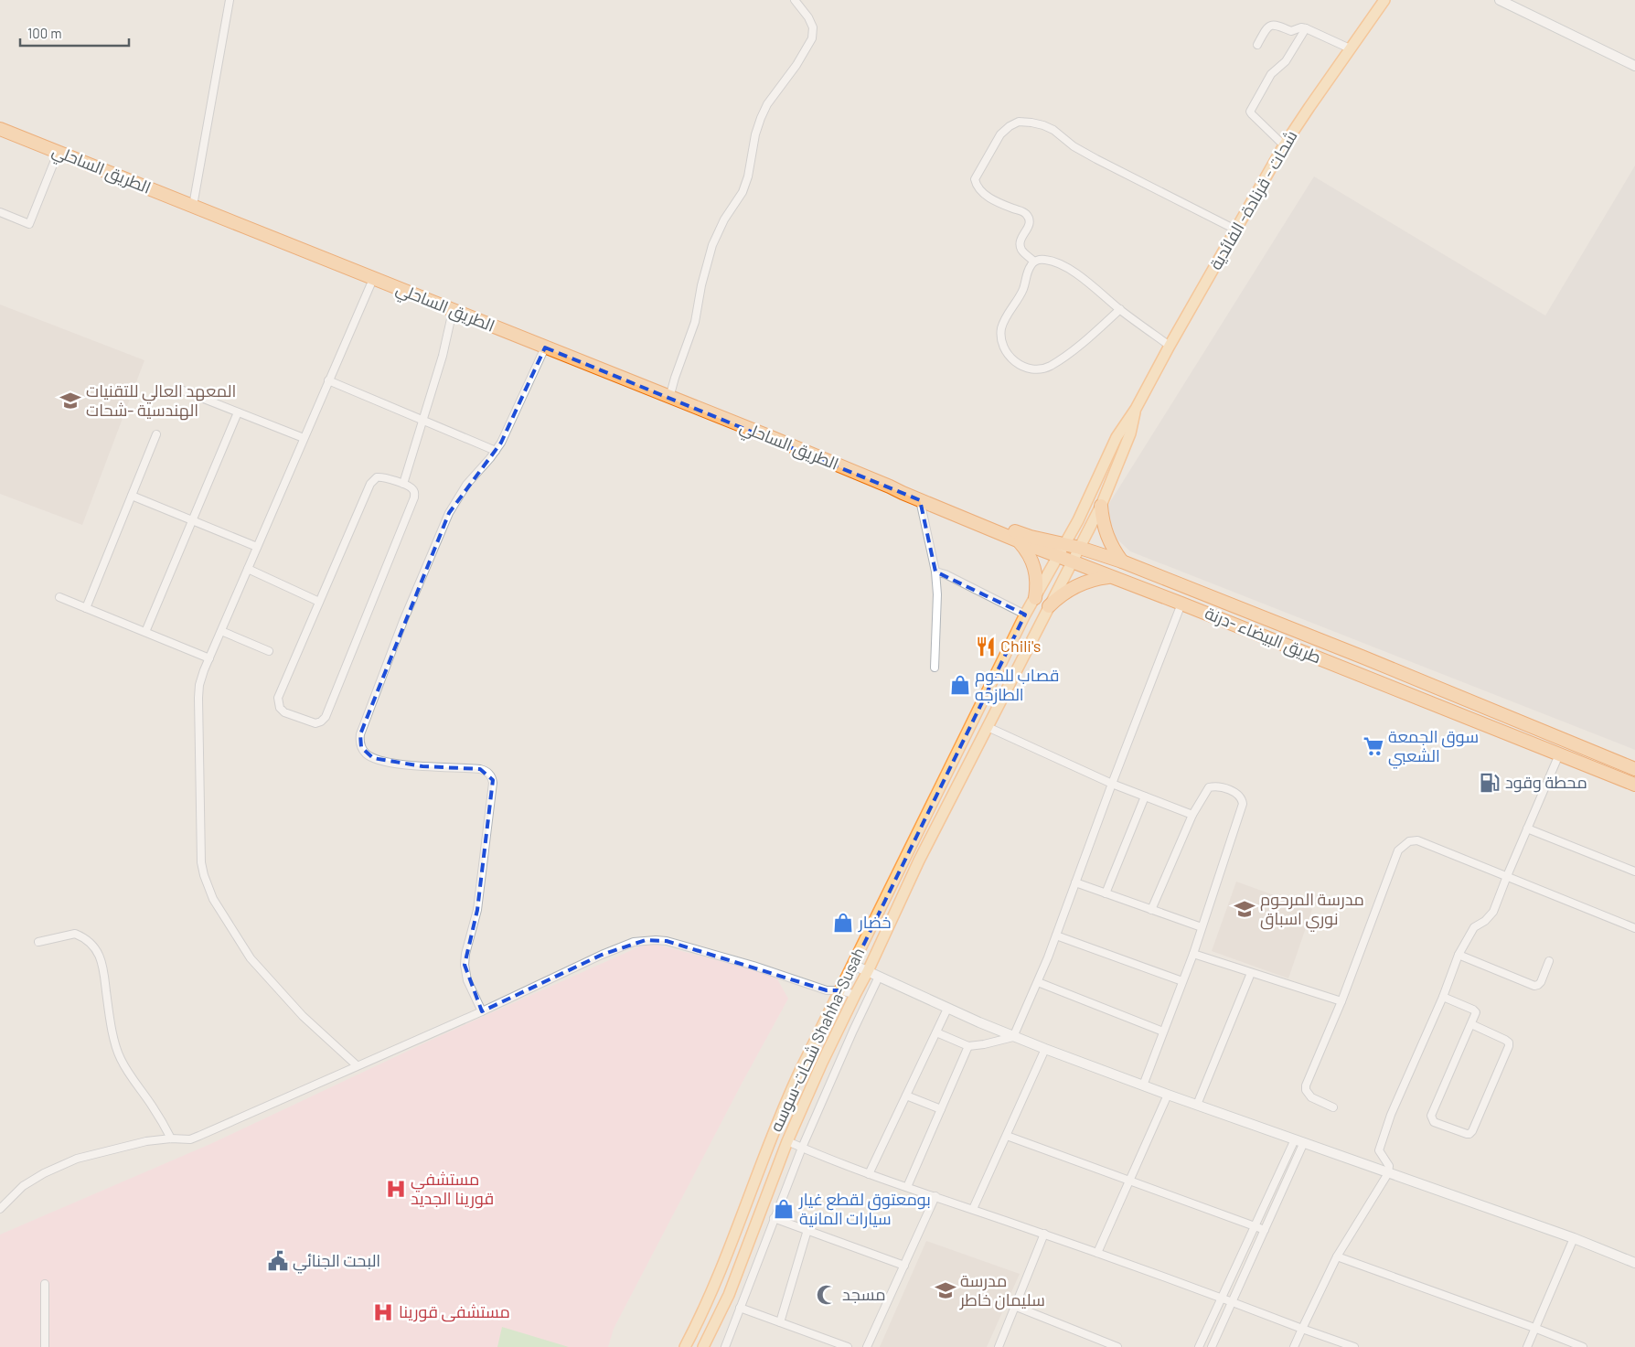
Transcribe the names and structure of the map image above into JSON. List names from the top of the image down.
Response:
{
  "streets": {
    "highway": ["الطريق الساحلي", "طريق البيضاء -درنة"],
    "main road": ["شحات - قرنادة- الفائدية", "شحات-سوسه Shahha-Susah"]
  },
  "crossings": [
    ["الطريق الساحلي", "طريق البيضاء -درنة"],
    ["شحات - قرنادة- الفائدية", "شحات-سوسه Shahha-Susah"],
    ["طريق البيضاء -درنة", "شحات-سوسه Shahha-Susah"]
  ],
  "places": {
    "school or university": ["المعهد العالي للتقنيات الهندسية -شحات", "مدرسة المرحوم نوري اسباق", "مدرسة سليمان خاطر"],
    "restaurant": ["Chili's"],
    "shop": ["قصاب للحوم الطازجه", "خضار", "بومعتوق لقطع غيار سيارات المانية"],
    "supermarket": ["سوق الجمعة الشعبي"],
    "fuel station": ["محطة وقود"],
    "hospital": ["مستشفي قورينا الجديد", "مستشفى قورينا"],
    "public building": ["البحت الجنائي"],
    "mosque": ["مسجد"]
  },
  "scale_bar": "100 m"
}
